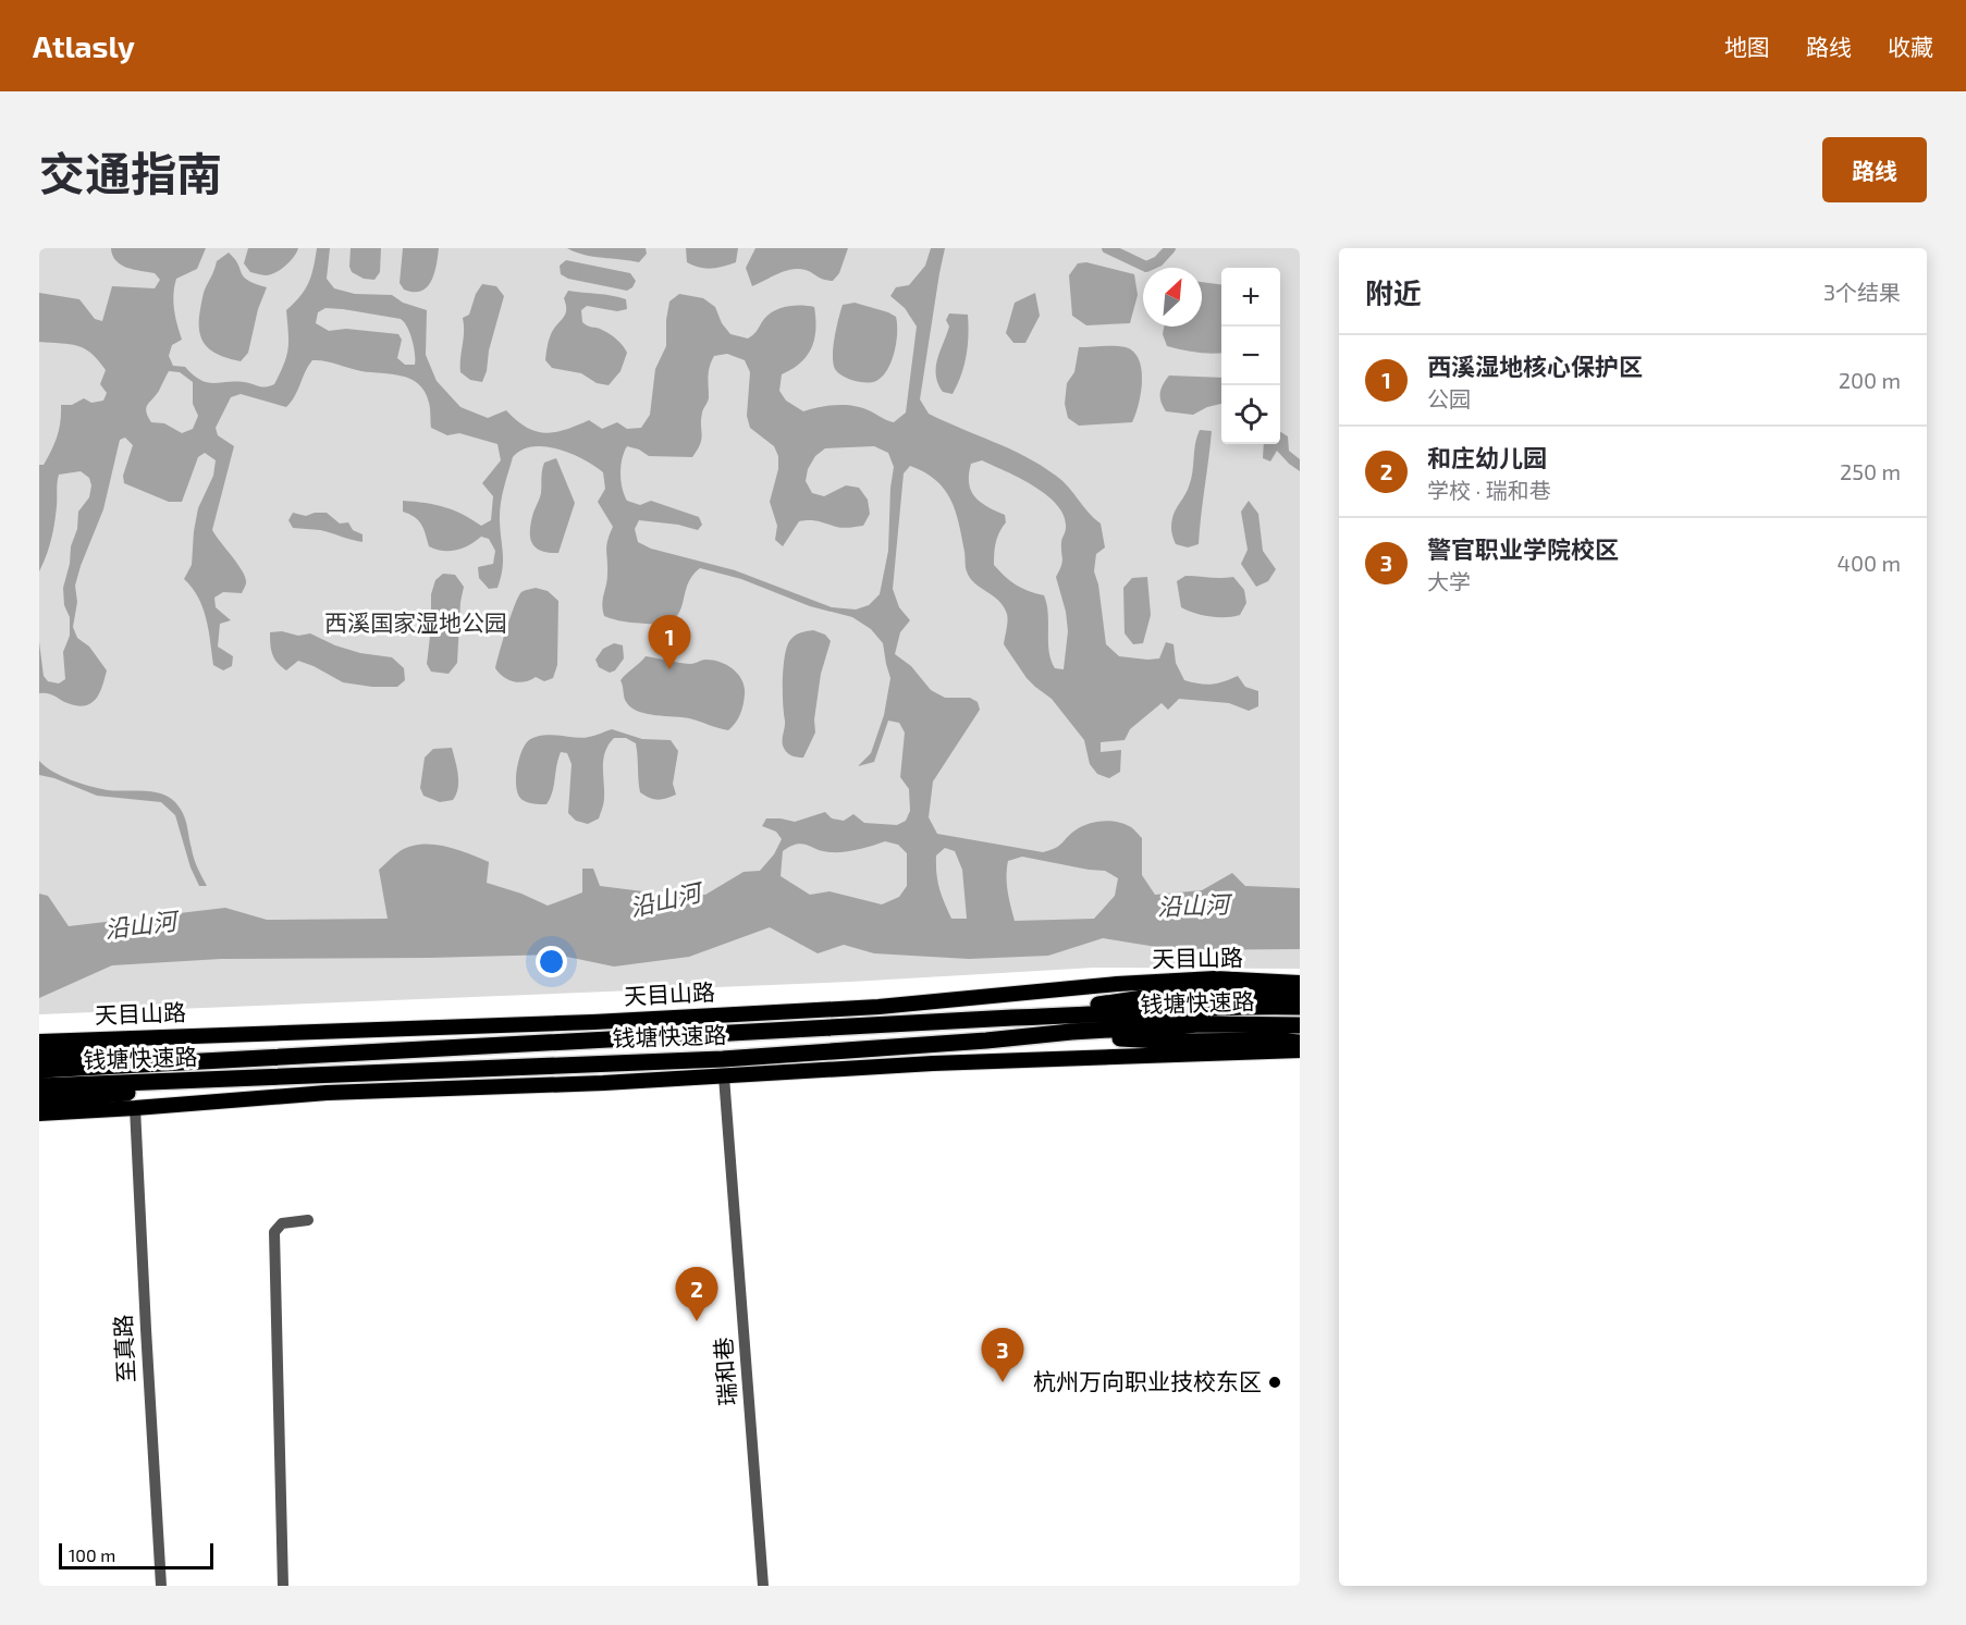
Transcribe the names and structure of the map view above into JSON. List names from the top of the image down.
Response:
{
  "streets": {
    "highway": ["钱塘快速路"],
    "main road": ["天目山路"],
    "street": ["至真路", "瑞和巷"]
  },
  "water": ["沿山河"],
  "parks": ["西溪国家湿地公园"],
  "places": ["杭州万向职业技校东区"],
  "scale_bar": "100 m",
  "north": "top right",
  "page": {
    "header": "Atlasly",
    "nav": ["地图", "路线", "收藏"],
    "title": "交通指南",
    "buttons": "路线",
    "heading": ["附近", "3个结果"],
    "map_buttons": ["+", "−"],
    "list": [
      {
        "mark": "1",
        "name": "西溪湿地核心保护区",
        "note": "公园",
        "value": "200 m"
      },
      {
        "mark": "2",
        "name": "和庄幼儿园",
        "note": "学校 · 瑞和巷",
        "value": "250 m"
      },
      {
        "mark": "3",
        "name": "警官职业学院校区",
        "note": "大学",
        "value": "400 m"
      }
    ],
    "pins": ["1", "2", "3"],
    "scale": "100 m"
  }
}
